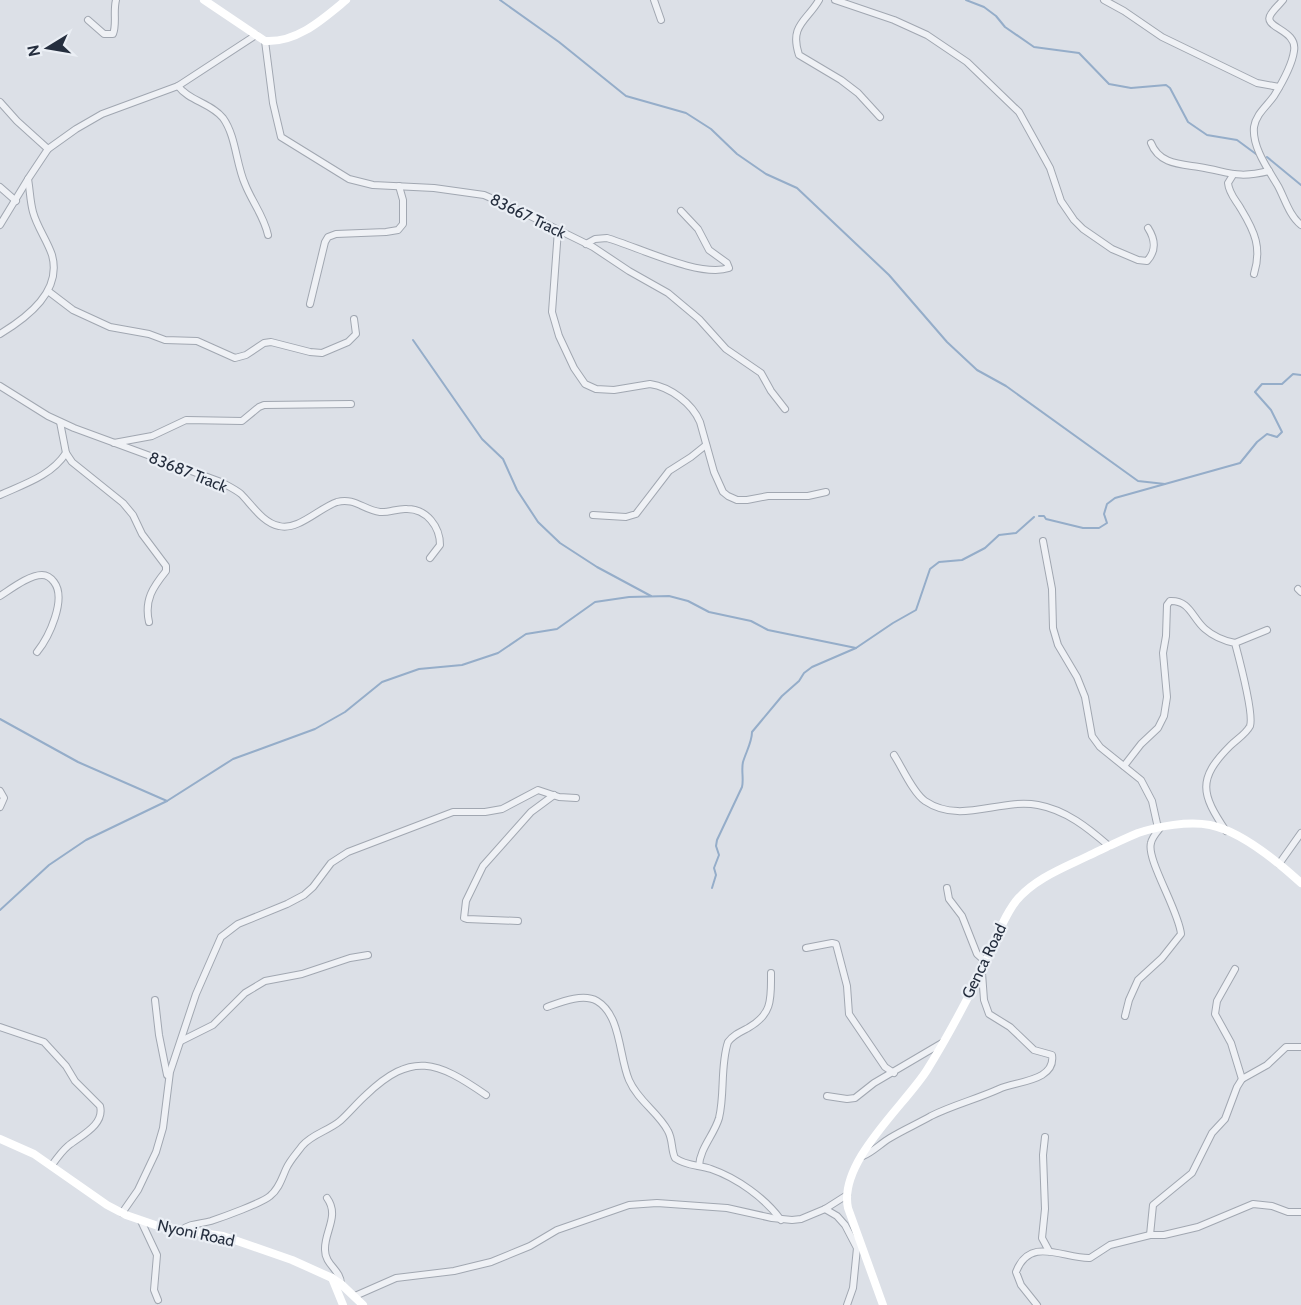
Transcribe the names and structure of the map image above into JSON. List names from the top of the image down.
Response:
{
  "streets": {
    "street": [
      "83667 Track",
      "83687 Track",
      "Genca Road",
      "Nyoni Road"
    ]
  },
  "north": "left"
}
